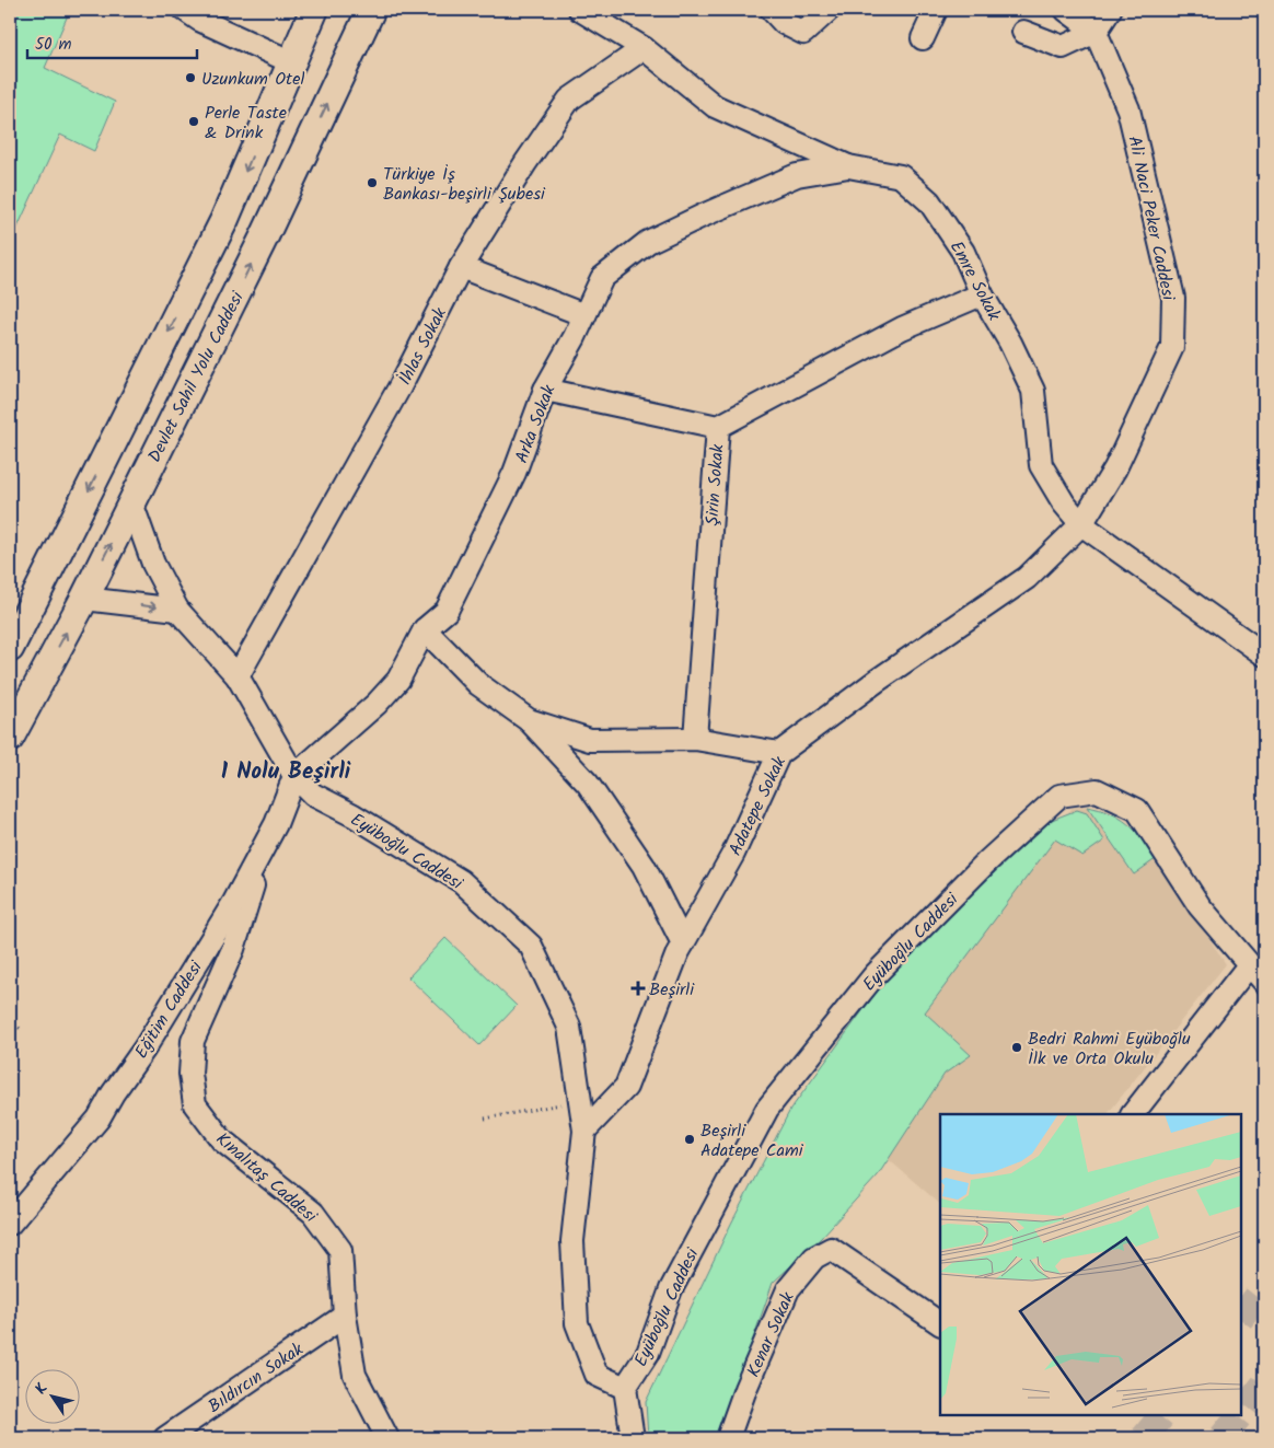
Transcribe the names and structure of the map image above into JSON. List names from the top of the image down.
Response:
{
  "streets": {
    "main road": ["Devlet Sahil Yolu Caddesi"],
    "street": [
      "Ali Naci Peker Caddesi",
      "Emre Sokak",
      "İhlas Sokak",
      "Arka Sokak",
      "Şirin Sokak",
      "Adatepe Sokak",
      "Eyüboğlu Caddesi",
      "Eğitim Caddesi",
      "Kınalıtaş Caddesi",
      "Kenar Sokak",
      "Bıldırcın Sokak"
    ]
  },
  "crossings": [
    ["Ali Naci Peker Caddesi", "Emre Sokak"],
    ["Ali Naci Peker Caddesi", "Adatepe Sokak"],
    ["Emre Sokak", "İhlas Sokak"],
    ["Emre Sokak", "Arka Sokak"],
    ["Emre Sokak", "Şirin Sokak"],
    ["Emre Sokak", "Adatepe Sokak"],
    ["İhlas Sokak", "Eyüboğlu Caddesi"],
    ["Devlet Sahil Yolu Caddesi", "Eyüboğlu Caddesi"],
    ["Arka Sokak", "Eyüboğlu Caddesi"],
    ["Arka Sokak", "Eğitim Caddesi"],
    ["Adatepe Sokak", "Eyüboğlu Caddesi"],
    ["Eyüboğlu Caddesi", "Eğitim Caddesi"],
    ["Eğitim Caddesi", "Kınalıtaş Caddesi"],
    ["Kınalıtaş Caddesi", "Bıldırcın Sokak"]
  ],
  "districts": ["1 Nolu Beşirli"],
  "places": {
    "other": [
      "Uzunkum Otel",
      "Perle Taste & Drink",
      "Türkiye İş Bankası-beşirli Şubesi",
      "Bedri Rahmi Eyüboğlu İlk ve Orta Okulu",
      "Beşirli Adatepe Cami"
    ],
    "health": ["Beşirli"]
  },
  "scale_bar": "50 m",
  "north": "top left"
}
